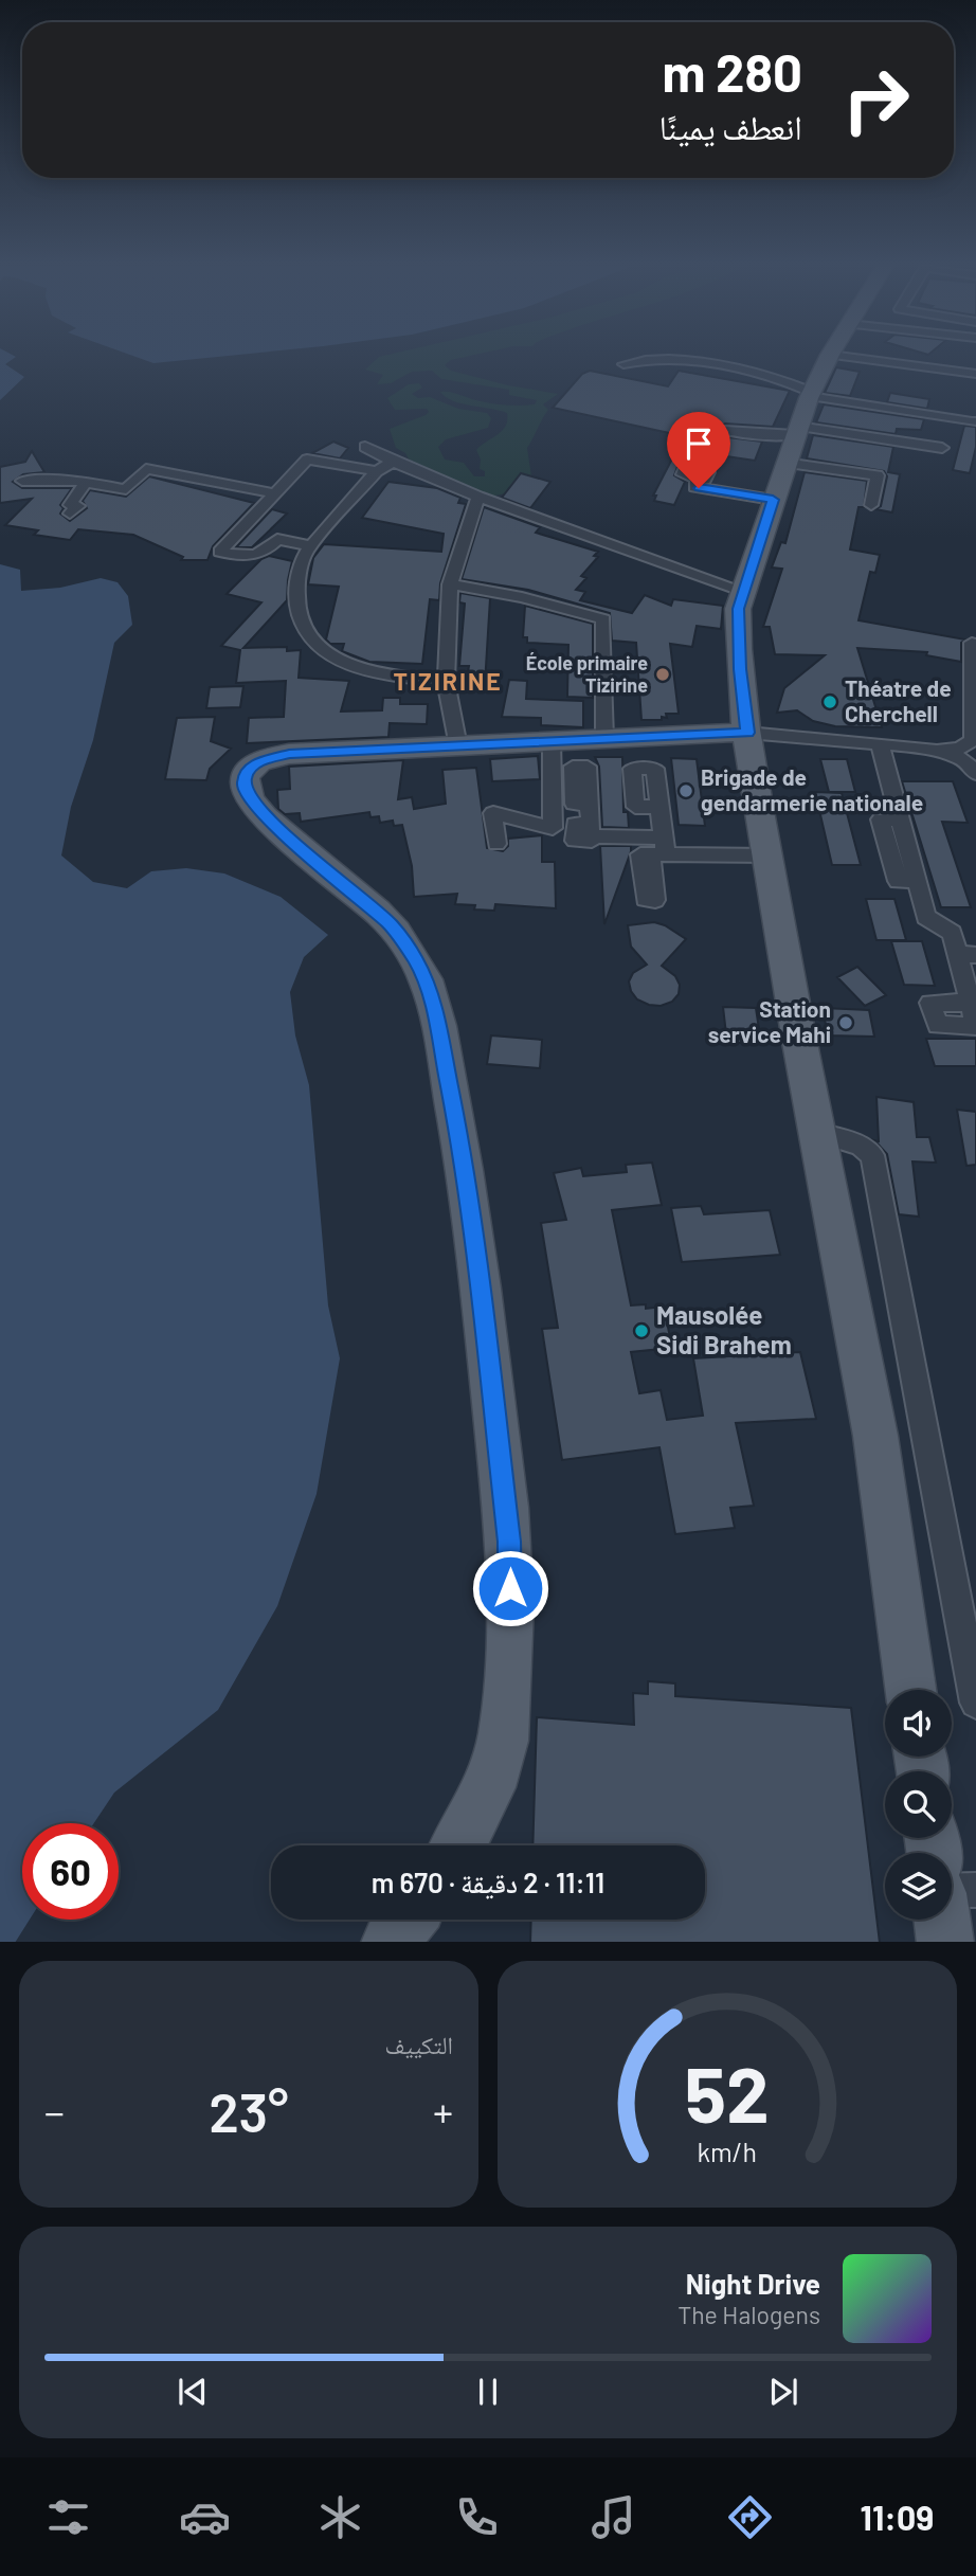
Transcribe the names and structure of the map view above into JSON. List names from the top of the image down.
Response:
{
  "districts": ["TIZIRINE"],
  "places": [
    "École primaire Tizirine",
    "Théatre de Cherchell",
    "Brigade de gendarmerie nationale",
    "Station service Mahi",
    "Mausolée Sidi Brahem"
  ],
  "page": {
    "turn": ["280 m", "انعطف يمينًا"],
    "limit": "60",
    "trip": "11:11 · 2 دقيقة · 670 m",
    "tile": "التكييف",
    "heat": ["−", "23°", "+"],
    "song": ["Night Drive", "The Halogens"],
    "tabs": "11:09",
    "gauge": ["52", "km/h"]
  }
}
